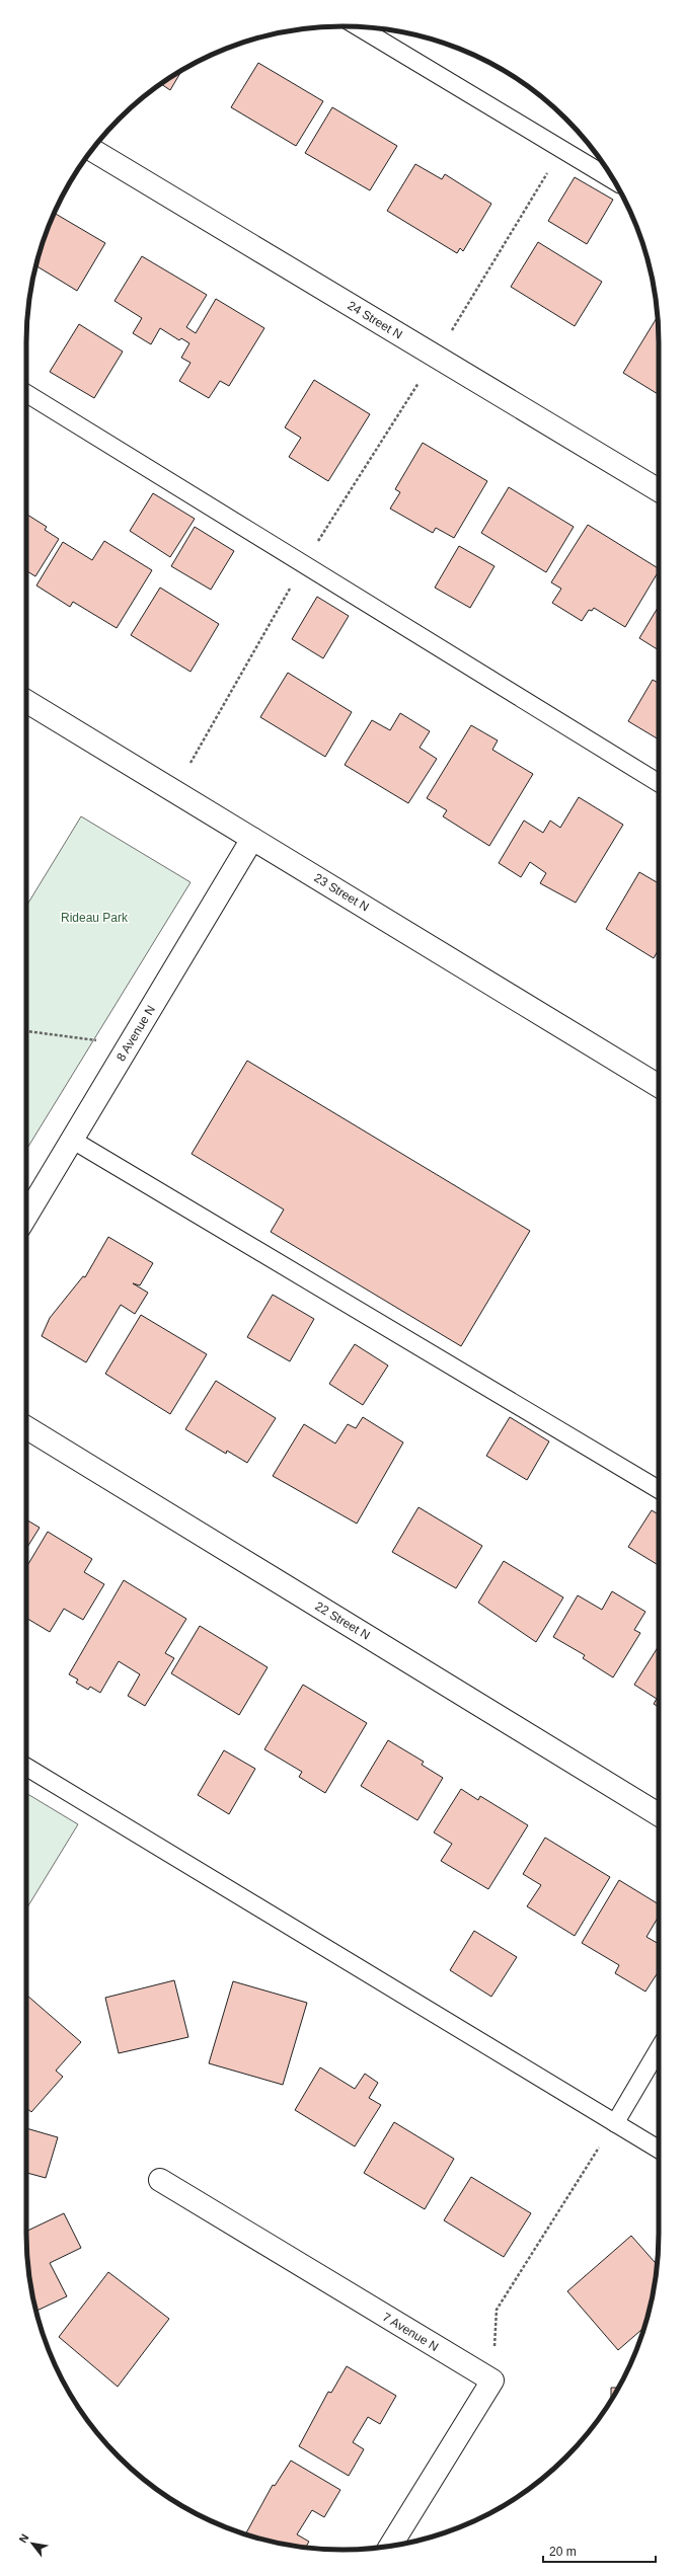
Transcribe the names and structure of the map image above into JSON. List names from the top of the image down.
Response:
{
  "streets": {
    "street": [
      "24 Street N",
      "23 Street N",
      "8 Avenue N",
      "22 Street N",
      "7 Avenue N"
    ]
  },
  "crossings": [
    ["23 Street N", "8 Avenue N"]
  ],
  "parks": ["Rideau Park"],
  "scale_bar": "20 m",
  "north": "top left"
}
